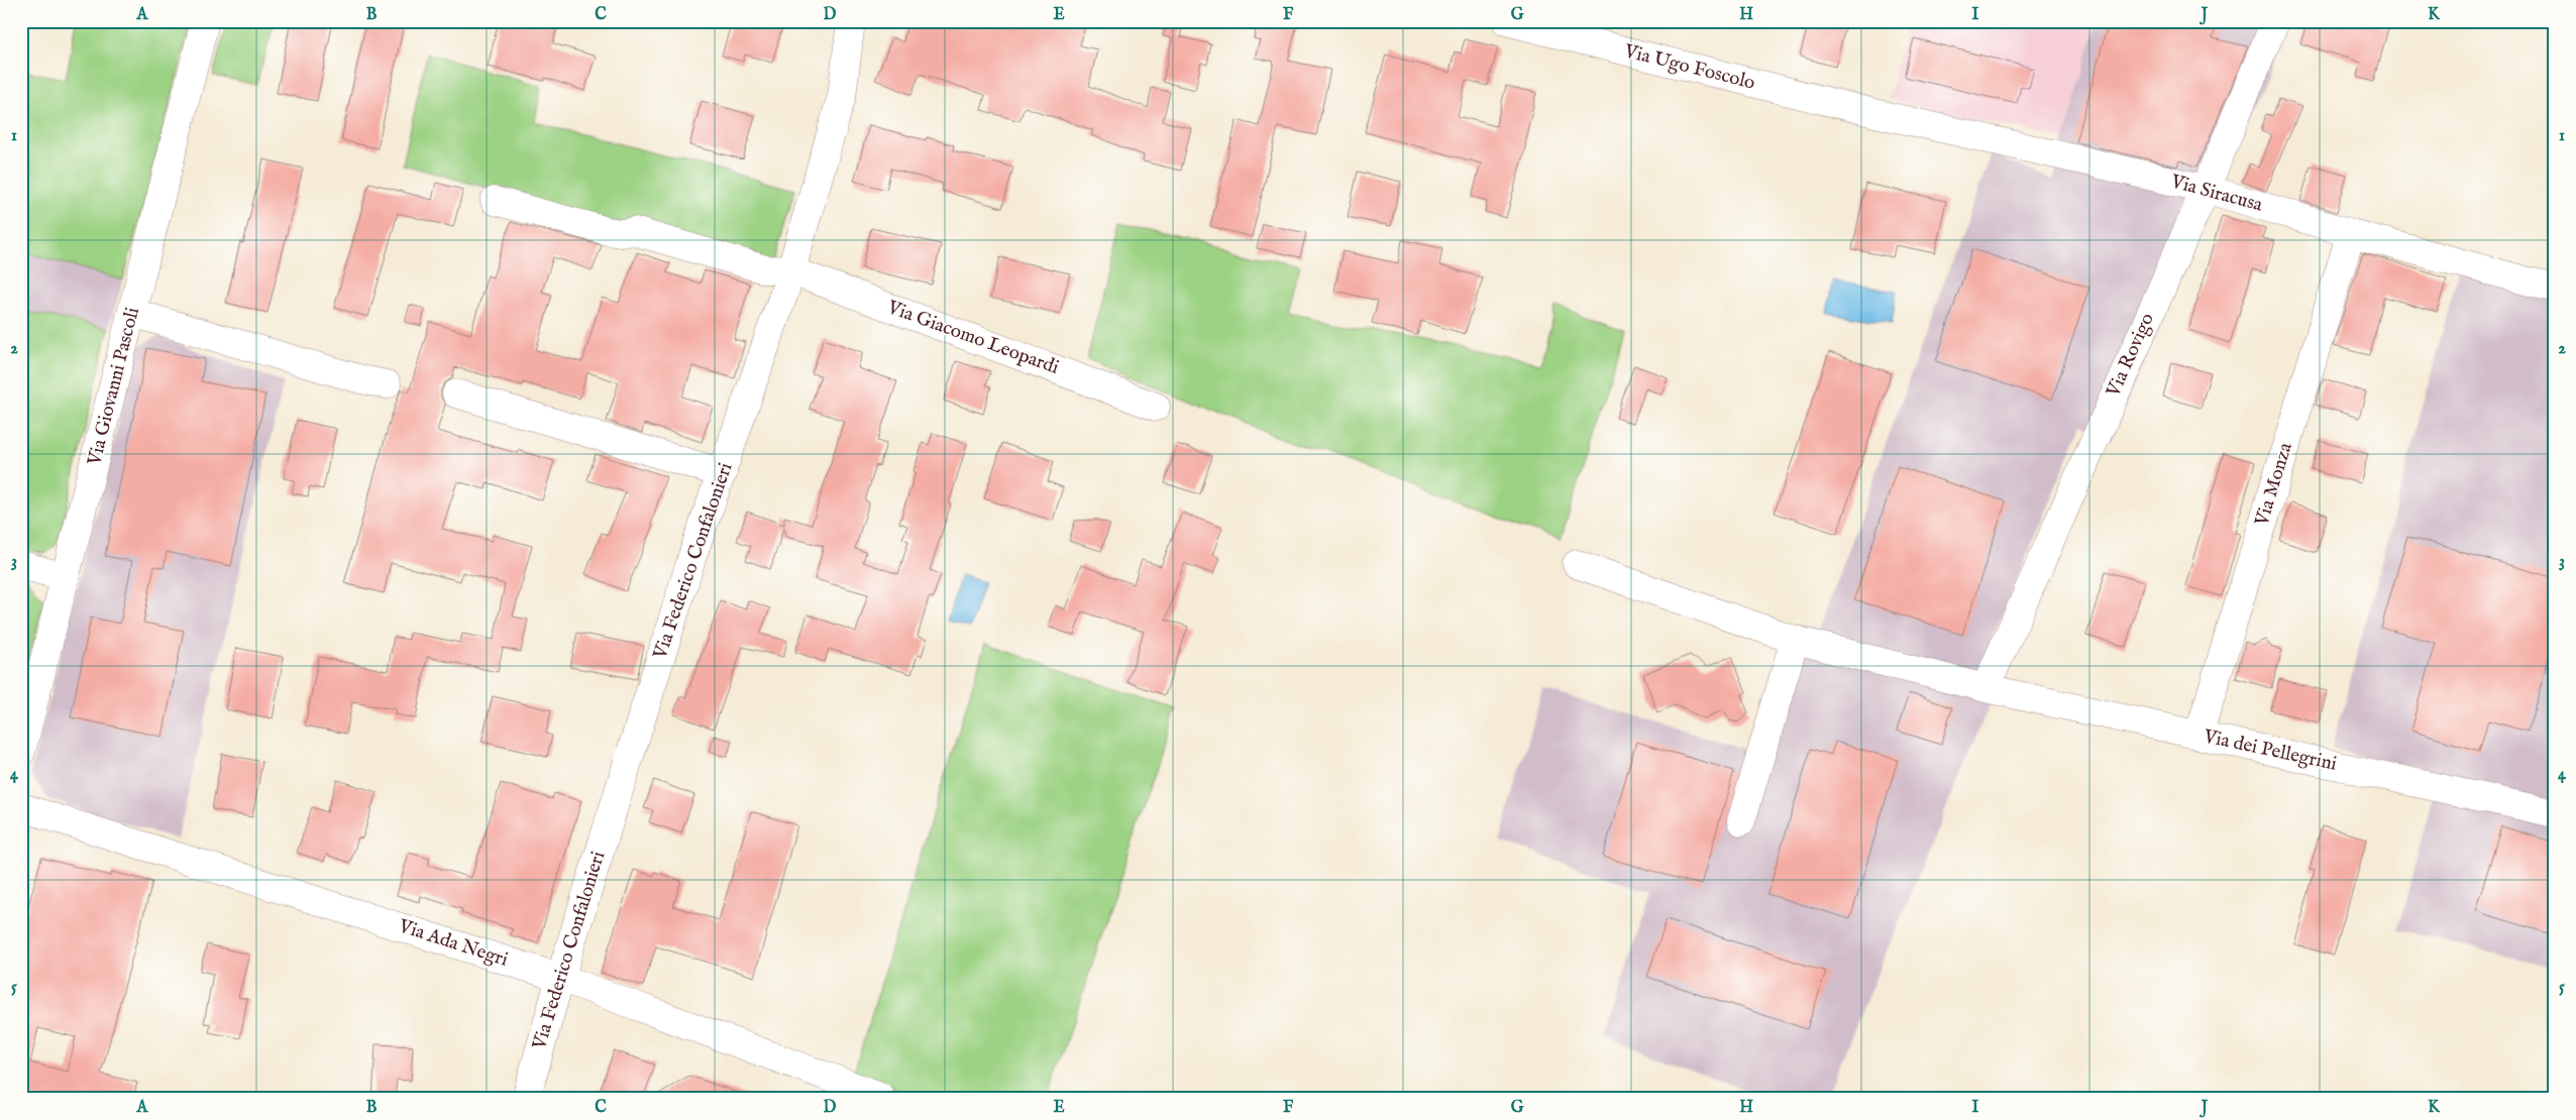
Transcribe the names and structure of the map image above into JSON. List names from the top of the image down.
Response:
{
  "streets": {
    "street": [
      "Via Ugo Foscolo",
      "Via Siracusa",
      "Via Giacomo Leopardi",
      "Via Rovigo",
      "Via Giovanni Pascoli",
      "Via Monza",
      "Via Federico Confalonieri",
      "Via dei Pellegrini",
      "Via Ada Negri"
    ]
  },
  "crossings": [
    ["Via Ugo Foscolo", "Via Siracusa"],
    ["Via Siracusa", "Via Rovigo"],
    ["Via Siracusa", "Via Monza"],
    ["Via Giacomo Leopardi", "Via Federico Confalonieri"],
    ["Via Rovigo", "Via dei Pellegrini"],
    ["Via Monza", "Via dei Pellegrini"],
    ["Via Federico Confalonieri", "Via Ada Negri"]
  ],
  "grid": {
    "columns": [
      "A",
      "B",
      "C",
      "D",
      "E",
      "F",
      "G",
      "H",
      "I",
      "J",
      "K"
    ],
    "rows": [
      "1",
      "2",
      "3",
      "4",
      "5"
    ]
  }
}
